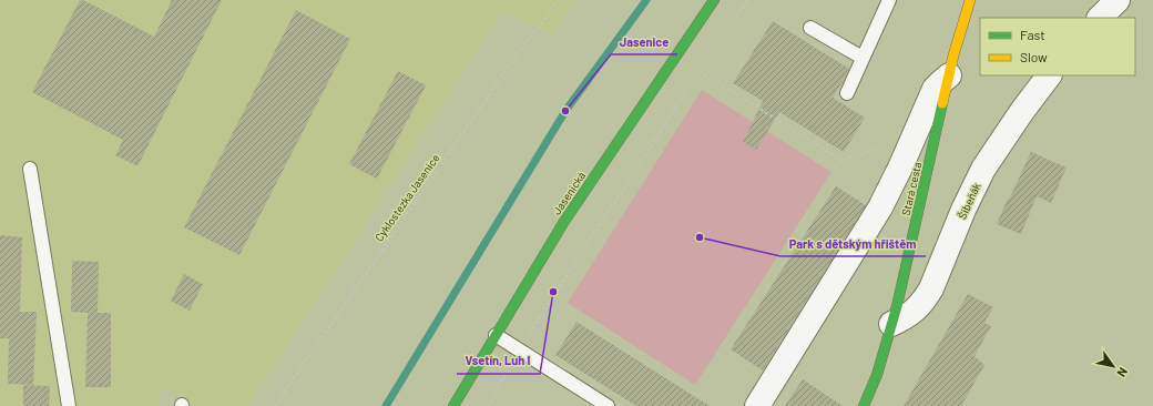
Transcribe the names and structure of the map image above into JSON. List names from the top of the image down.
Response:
{
  "streets": {
    "street": ["Stará cesta", "Jasenická", "Šibeňák"],
    "path": ["Cyklostezka Jasenice"]
  },
  "crossings": [
    ["Stará cesta", "Šibeňák"]
  ],
  "places": ["Jasenice", "Park s dětským hřištěm", "Vsetín, Luh I"],
  "legend": ["Fast", "Slow"],
  "north": "bottom right"
}
